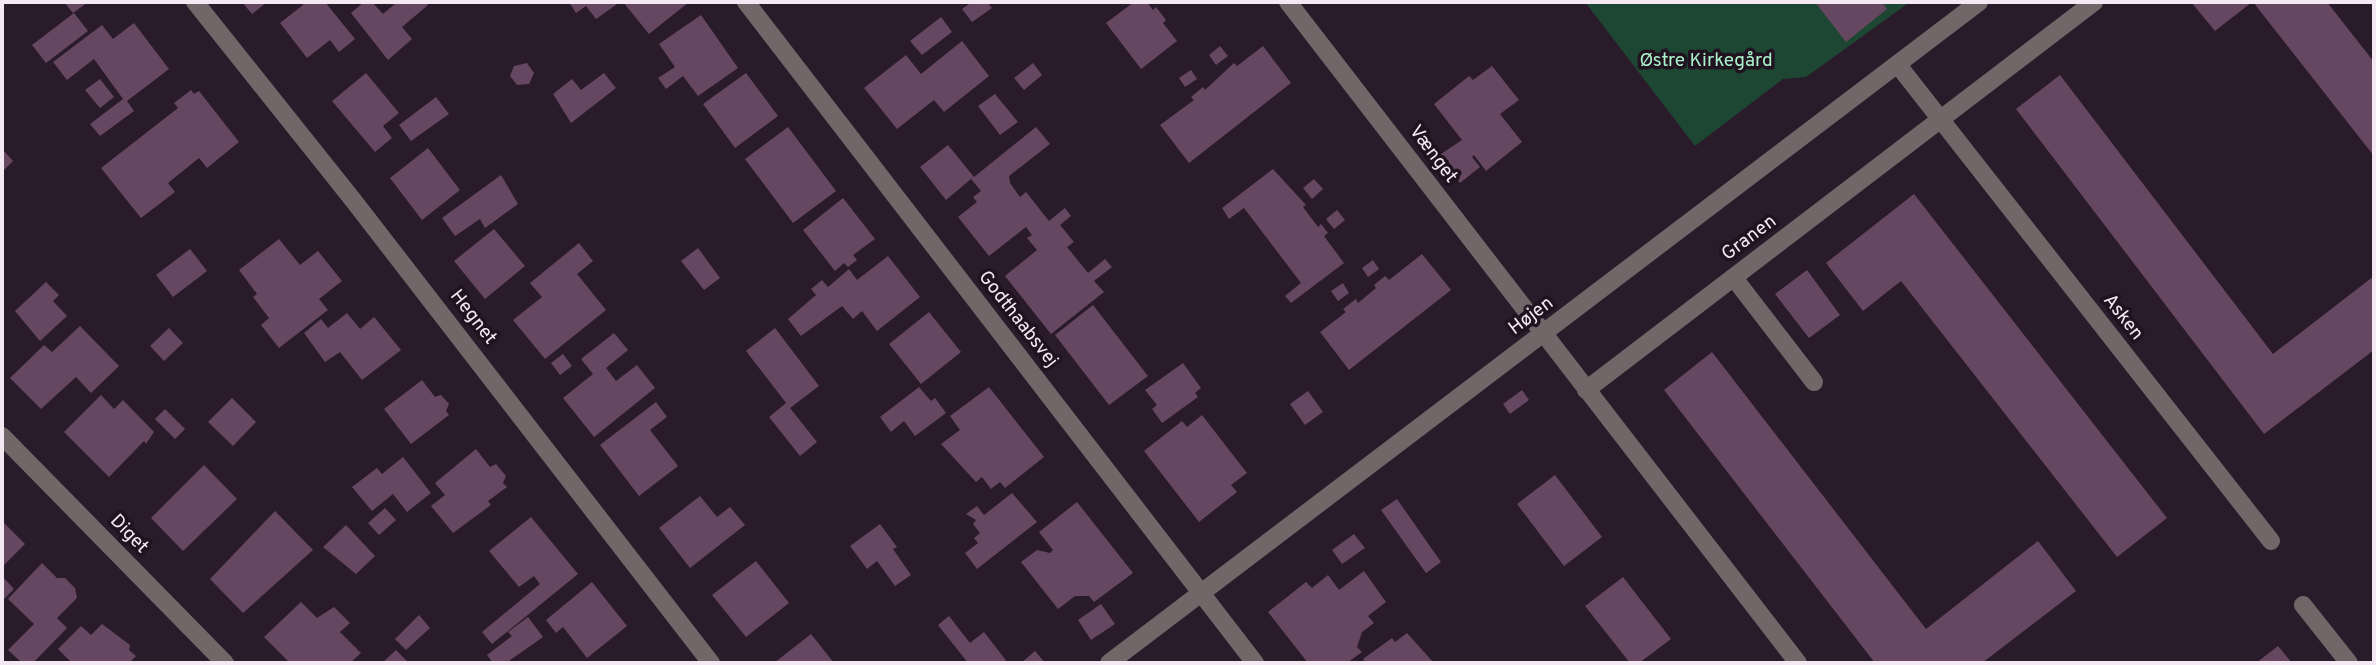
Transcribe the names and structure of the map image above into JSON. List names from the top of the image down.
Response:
{
  "streets": {
    "street": [
      "Vænget",
      "Granen",
      "Højen",
      "Hegnet",
      "Asken",
      "Godthaabsvej",
      "Diget"
    ]
  },
  "crossings": [
    ["Vænget", "Højen"],
    ["Granen", "Asken"],
    ["Højen", "Asken"],
    ["Højen", "Godthaabsvej"]
  ],
  "parks": ["Østre Kirkegård"]
}
